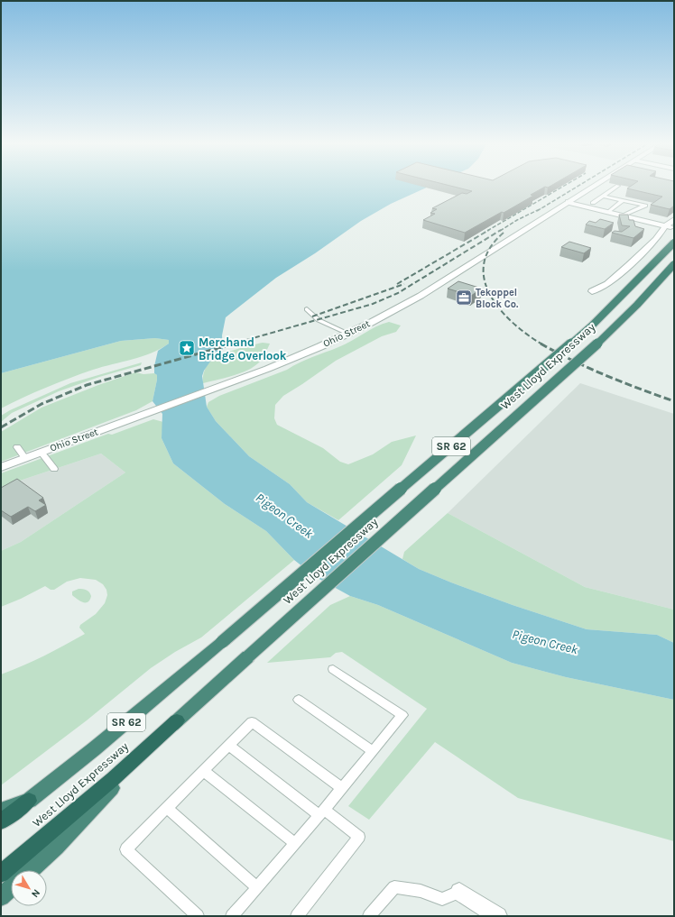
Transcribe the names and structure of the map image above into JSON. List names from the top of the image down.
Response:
{
  "streets": {
    "highway": ["West Lloyd Expressway", "SR 62"],
    "street": ["Ohio Street"]
  },
  "water": ["Pigeon Creek"],
  "places": {
    "office": ["Tekoppel Block Co."],
    "place": ["Merchand Bridge Overlook"]
  },
  "north": "bottom right"
}
